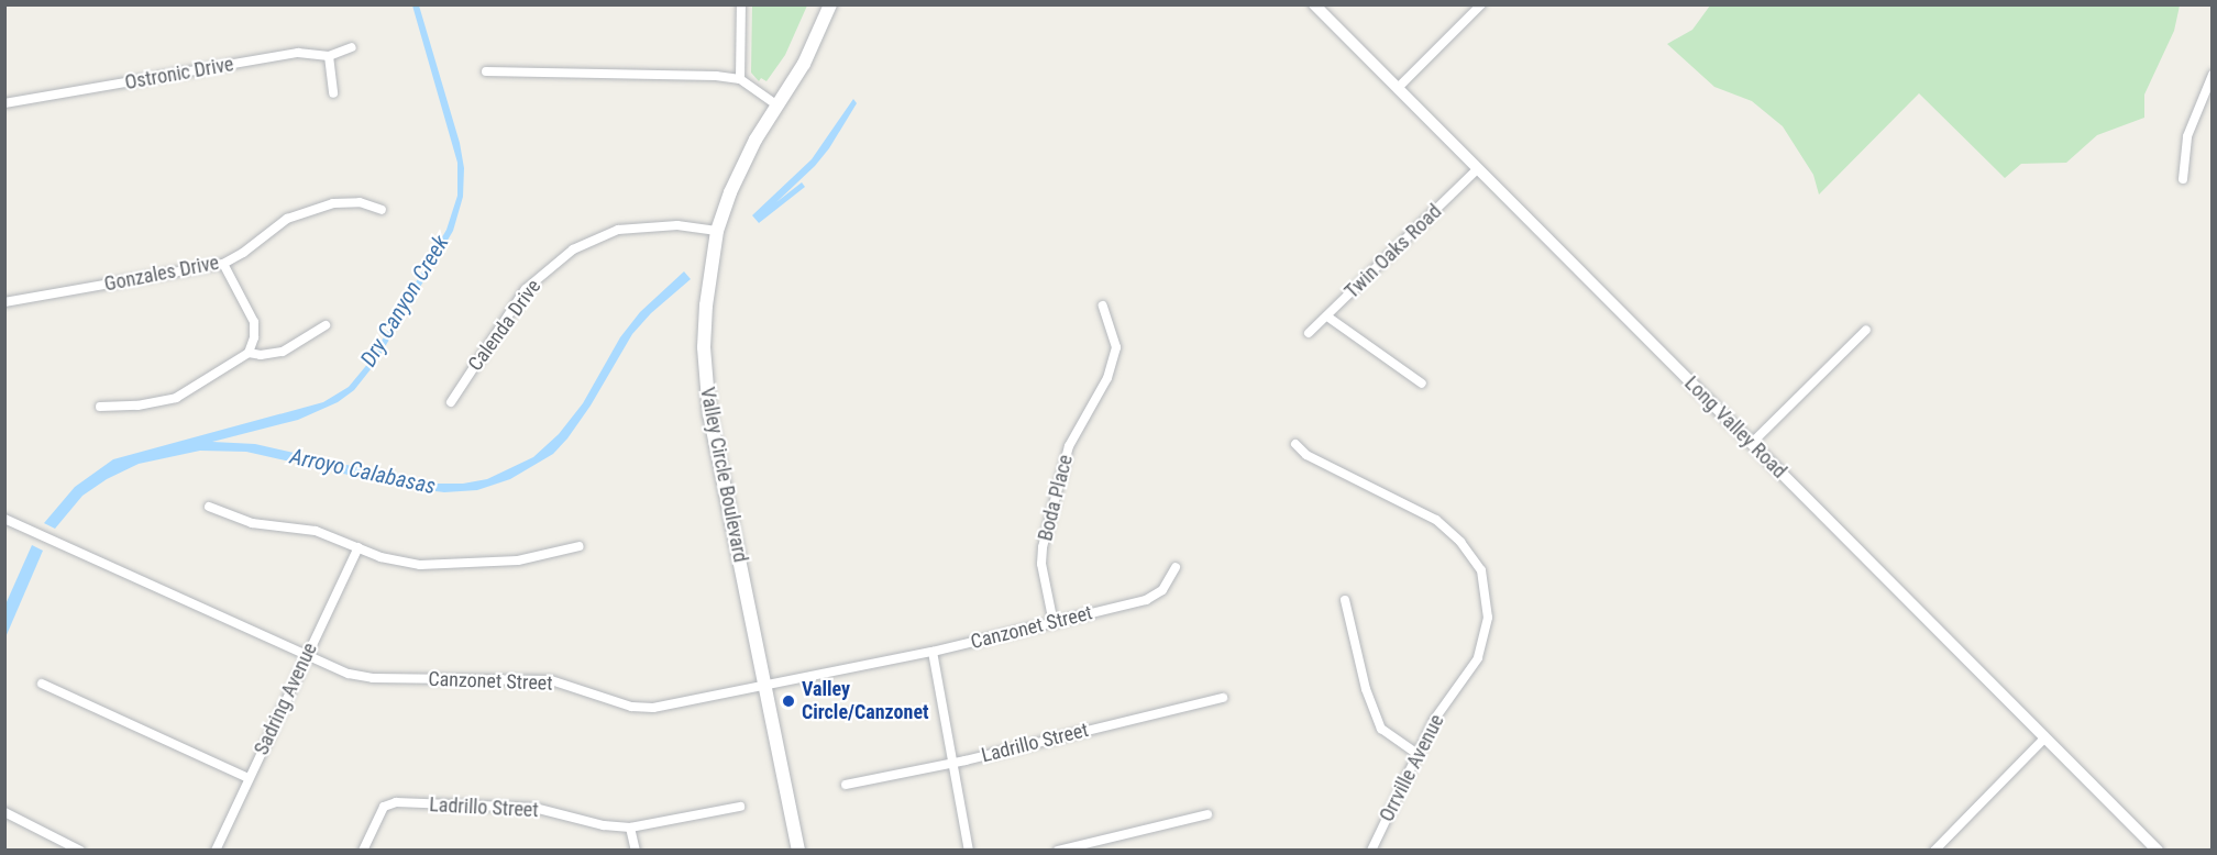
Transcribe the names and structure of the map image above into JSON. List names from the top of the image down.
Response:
{
  "streets": {
    "main road": ["Valley Circle Boulevard"],
    "street": [
      "Ostronic Drive",
      "Twin Oaks Road",
      "Gonzales Drive",
      "Calenda Drive",
      "Long Valley Road",
      "Boda Place",
      "Canzonet Street",
      "Sadring Avenue",
      "Ladrillo Street",
      "Orrville Avenue"
    ]
  },
  "crossings": [
    ["Twin Oaks Road", "Long Valley Road"],
    ["Calenda Drive", "Valley Circle Boulevard"],
    ["Valley Circle Boulevard", "Canzonet Street"],
    ["Boda Place", "Canzonet Street"],
    ["Canzonet Street", "Sadring Avenue"]
  ],
  "water": ["Dry Canyon Creek", "Arroyo Calabasas"],
  "places": ["Valley Circle/Canzonet"]
}
